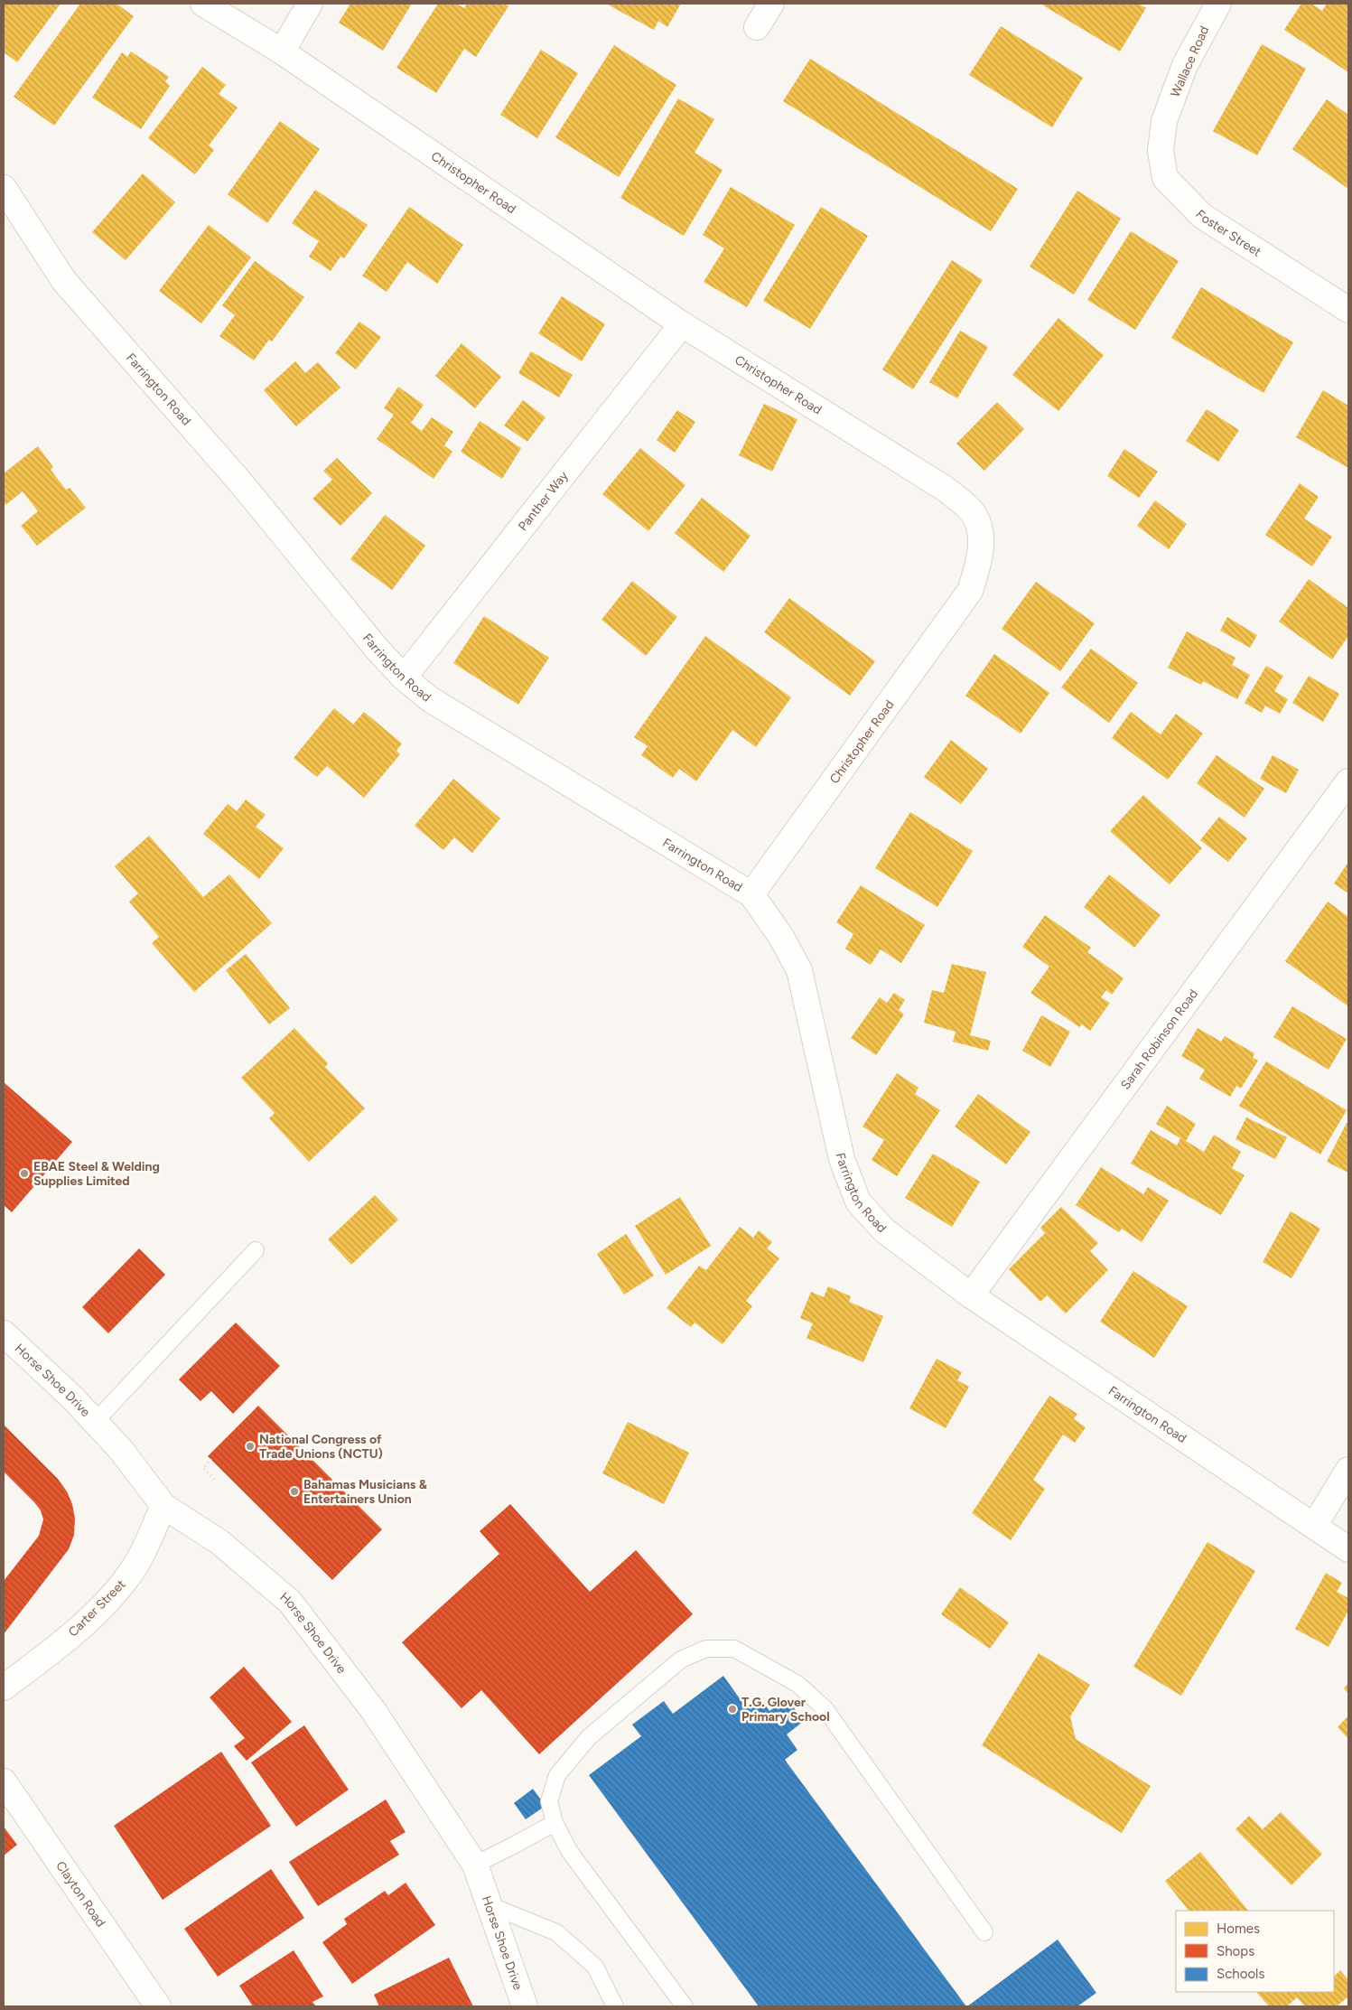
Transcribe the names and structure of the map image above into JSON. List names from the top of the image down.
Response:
{
  "streets": {
    "street": [
      "Wallace Road",
      "Christopher Road",
      "Foster Street",
      "Farrington Road",
      "Panther Way",
      "Sarah Robinson Road",
      "Horse Shoe Drive",
      "Carter Street",
      "Clayton Road"
    ]
  },
  "crossings": [
    ["Wallace Road", "Foster Street"],
    ["Christopher Road", "Farrington Road"],
    ["Christopher Road", "Panther Way"],
    ["Farrington Road", "Panther Way"],
    ["Farrington Road", "Sarah Robinson Road"],
    ["Horse Shoe Drive", "Carter Street"]
  ],
  "places": [
    "EBAE Steel & Welding Supplies Limited",
    "National Congress of Trade Unions (NCTU)",
    "Bahamas Musicians & Entertainers Union",
    "T.G. Glover Primary School"
  ],
  "legend": ["Homes", "Shops", "Schools"]
}
